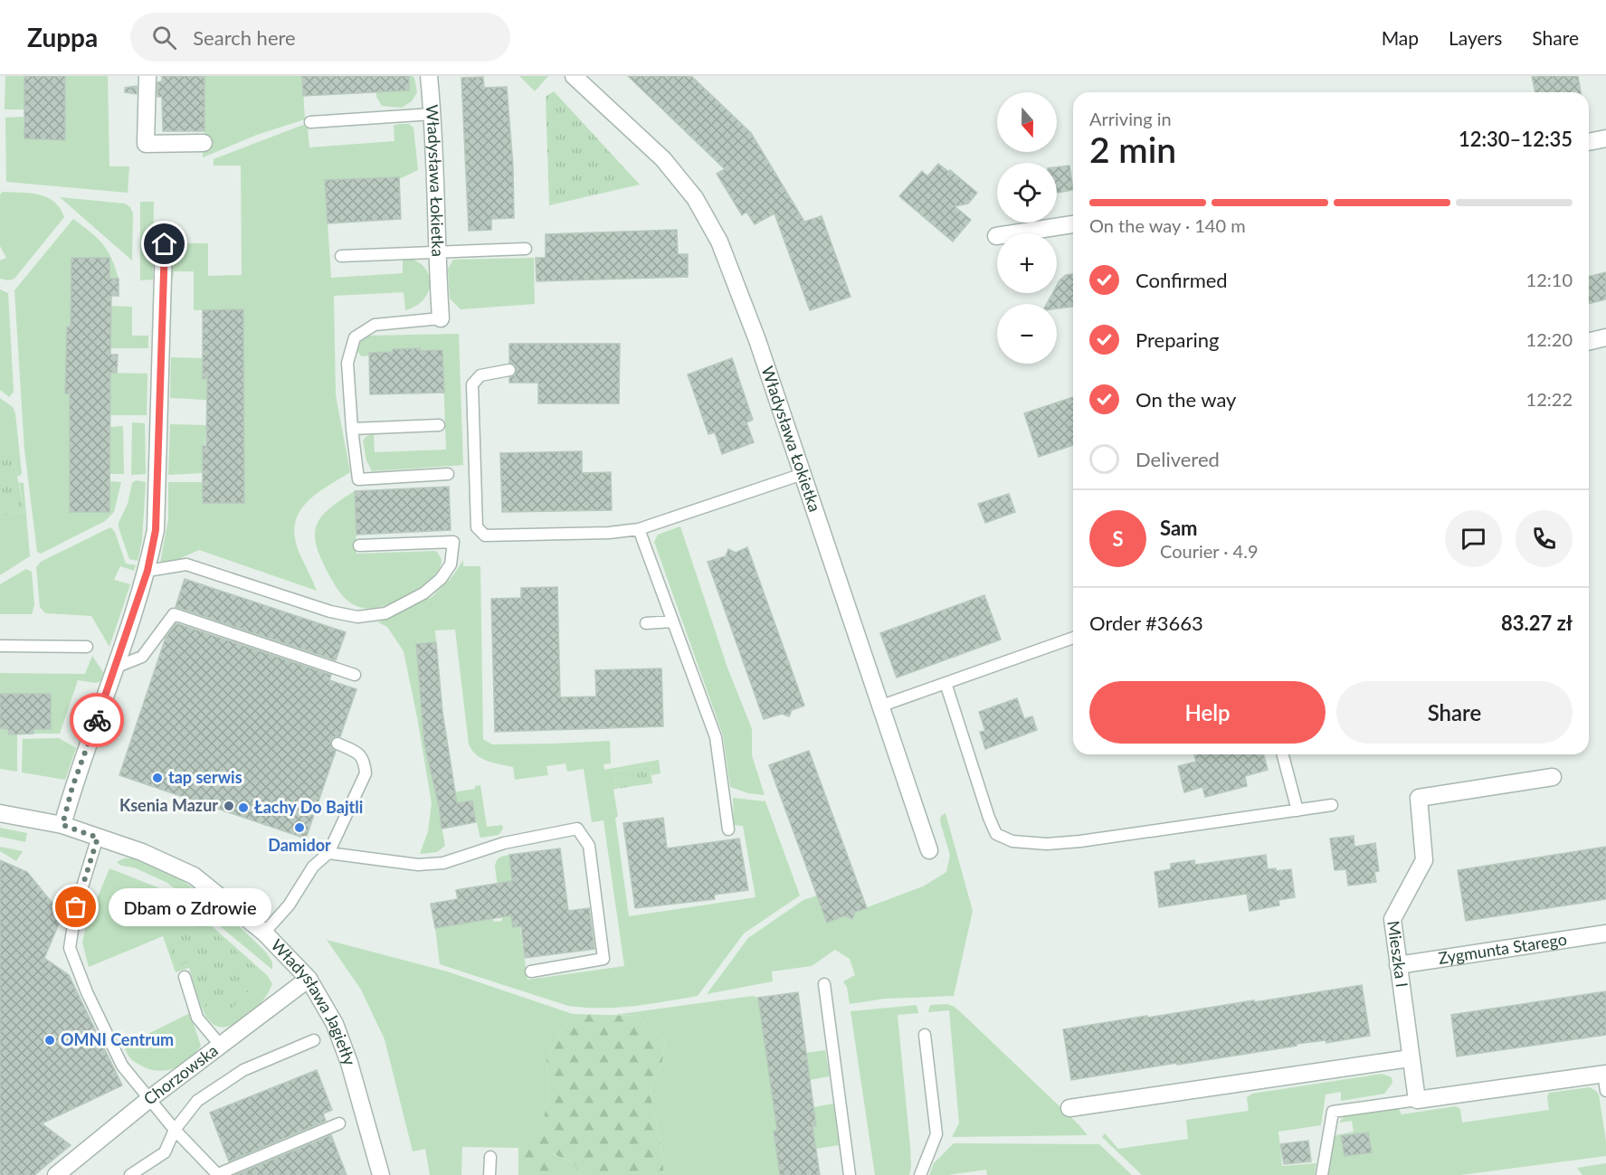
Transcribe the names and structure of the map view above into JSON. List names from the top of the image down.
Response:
{
  "streets": {
    "street": [
      "Władysława Łokietka",
      "Zygmunta Starego",
      "Mieszka I",
      "Władysława Jagiełły",
      "Chorzowska"
    ]
  },
  "crossings": [
    ["Zygmunta Starego", "Mieszka I"],
    ["Władysława Jagiełły", "Chorzowska"]
  ],
  "places": [
    "tap serwis",
    "Ksenia Mazur",
    "Łachy Do Bajtli",
    "Damidor",
    "Dbam o Zdrowie",
    "OMNI Centrum"
  ],
  "north": "bottom",
  "page": {
    "header": "Zuppa",
    "search": "Search here",
    "nav": ["Map", "Layers", "Share"],
    "map_buttons": ["+", "−"],
    "heading": ["2 min", "Arriving in", "12:30–12:35"],
    "panel": [
      "Sam",
      "Courier · 4.9",
      "Order #3663",
      "83.27 zł"
    ],
    "bar": "On the way · 140 m",
    "list": [
      ["Confirmed", "12:10"],
      ["Preparing", "12:20"],
      ["On the way", "12:22"],
      "Delivered"
    ],
    "round": "S",
    "buttons": ["Help", "Share"],
    "bubble": "Dbam o Zdrowie"
  }
}
